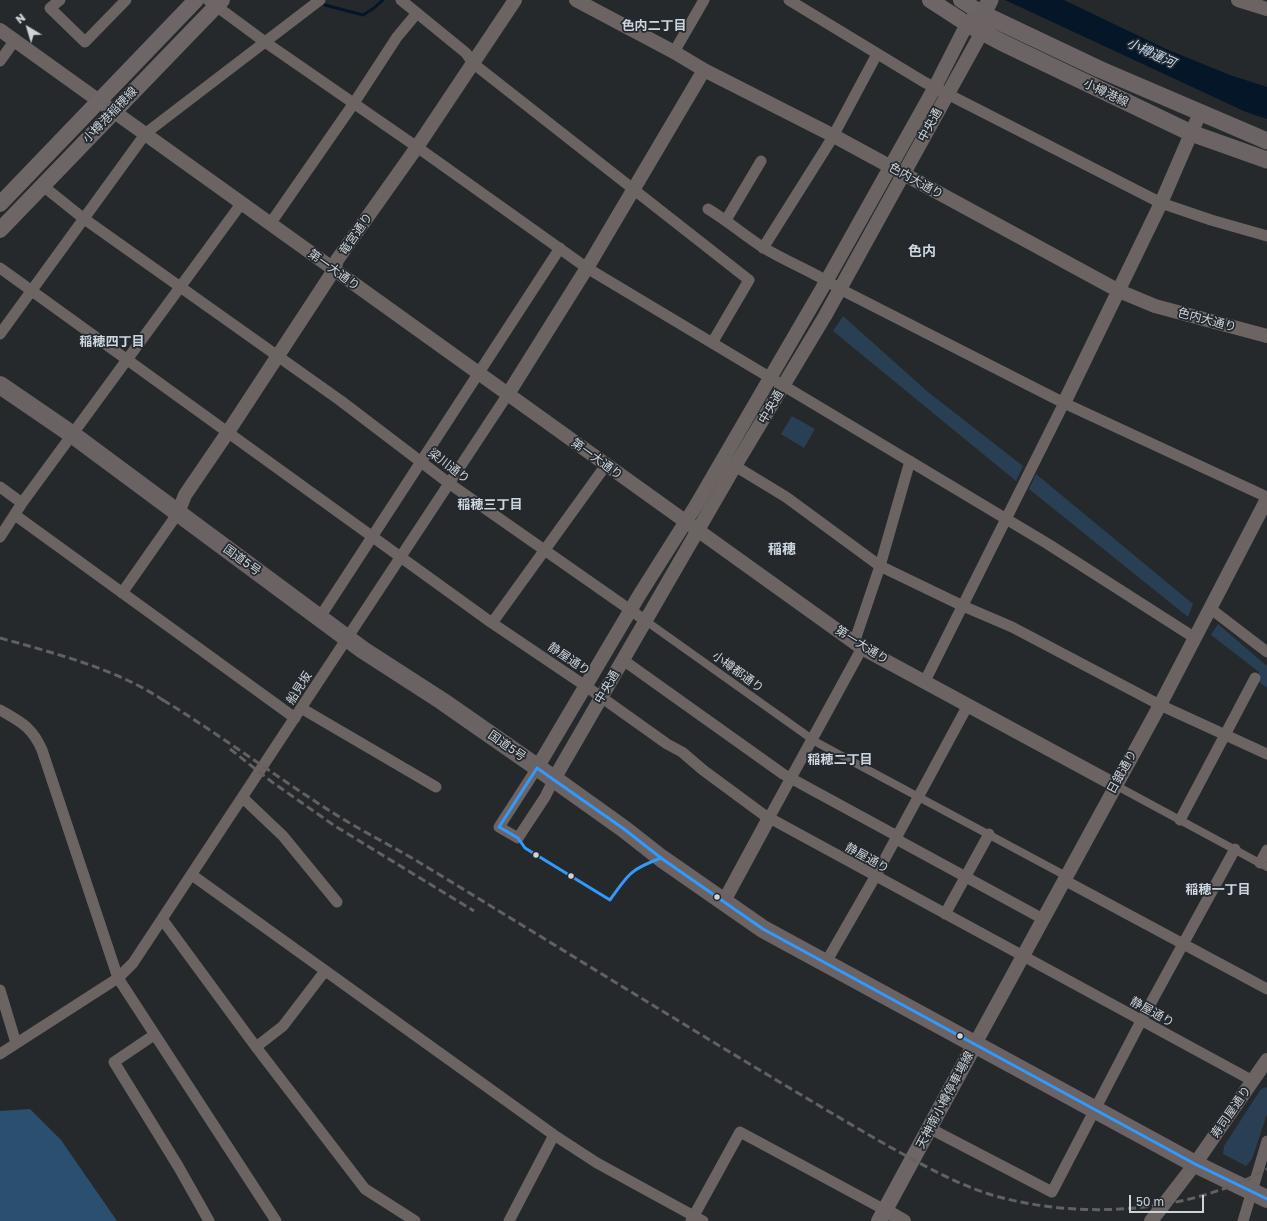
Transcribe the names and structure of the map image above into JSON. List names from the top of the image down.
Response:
{
  "streets": {
    "highway": ["国道5号"],
    "main road": ["小樽港線", "小樽港稲穂線", "天神南小樽停車場線"],
    "street": [
      "中央通",
      "色内大通り",
      "竜宮通り",
      "第一大通り",
      "梁川通り",
      "静屋通り",
      "小樽都通り",
      "船見坂",
      "日銀通り",
      "寿司屋通り"
    ]
  },
  "crossings": [
    ["小樽港線", "中央通"],
    ["小樽港稲穂線", "第一大通り"],
    ["小樽港稲穂線", "梁川通り"],
    ["中央通", "色内大通り"],
    ["中央通", "第一大通り"],
    ["中央通", "梁川通り"],
    ["中央通", "国道5号"],
    ["中央通", "静屋通り"],
    ["中央通", "小樽都通り"],
    ["竜宮通り", "第一大通り"],
    ["竜宮通り", "梁川通り"],
    ["竜宮通り", "国道5号"],
    ["竜宮通り", "静屋通り"],
    ["第一大通り", "船見坂"],
    ["第一大通り", "日銀通り"],
    ["梁川通り", "小樽都通り"],
    ["梁川通り", "船見坂"],
    ["国道5号", "船見坂"],
    ["国道5号", "日銀通り"],
    ["国道5号", "天神南小樽停車場線"],
    ["国道5号", "寿司屋通り"],
    ["静屋通り", "船見坂"],
    ["静屋通り", "日銀通り"],
    ["静屋通り", "寿司屋通り"],
    ["小樽都通り", "日銀通り"],
    ["日銀通り", "天神南小樽停車場線"]
  ],
  "districts": [
    "色内二丁目",
    "色内",
    "稲穂四丁目",
    "稲穂三丁目",
    "稲穂",
    "稲穂二丁目",
    "稲穂一丁目"
  ],
  "water": ["小樽運河"],
  "scale_bar": "50 m",
  "north": "top left"
}
